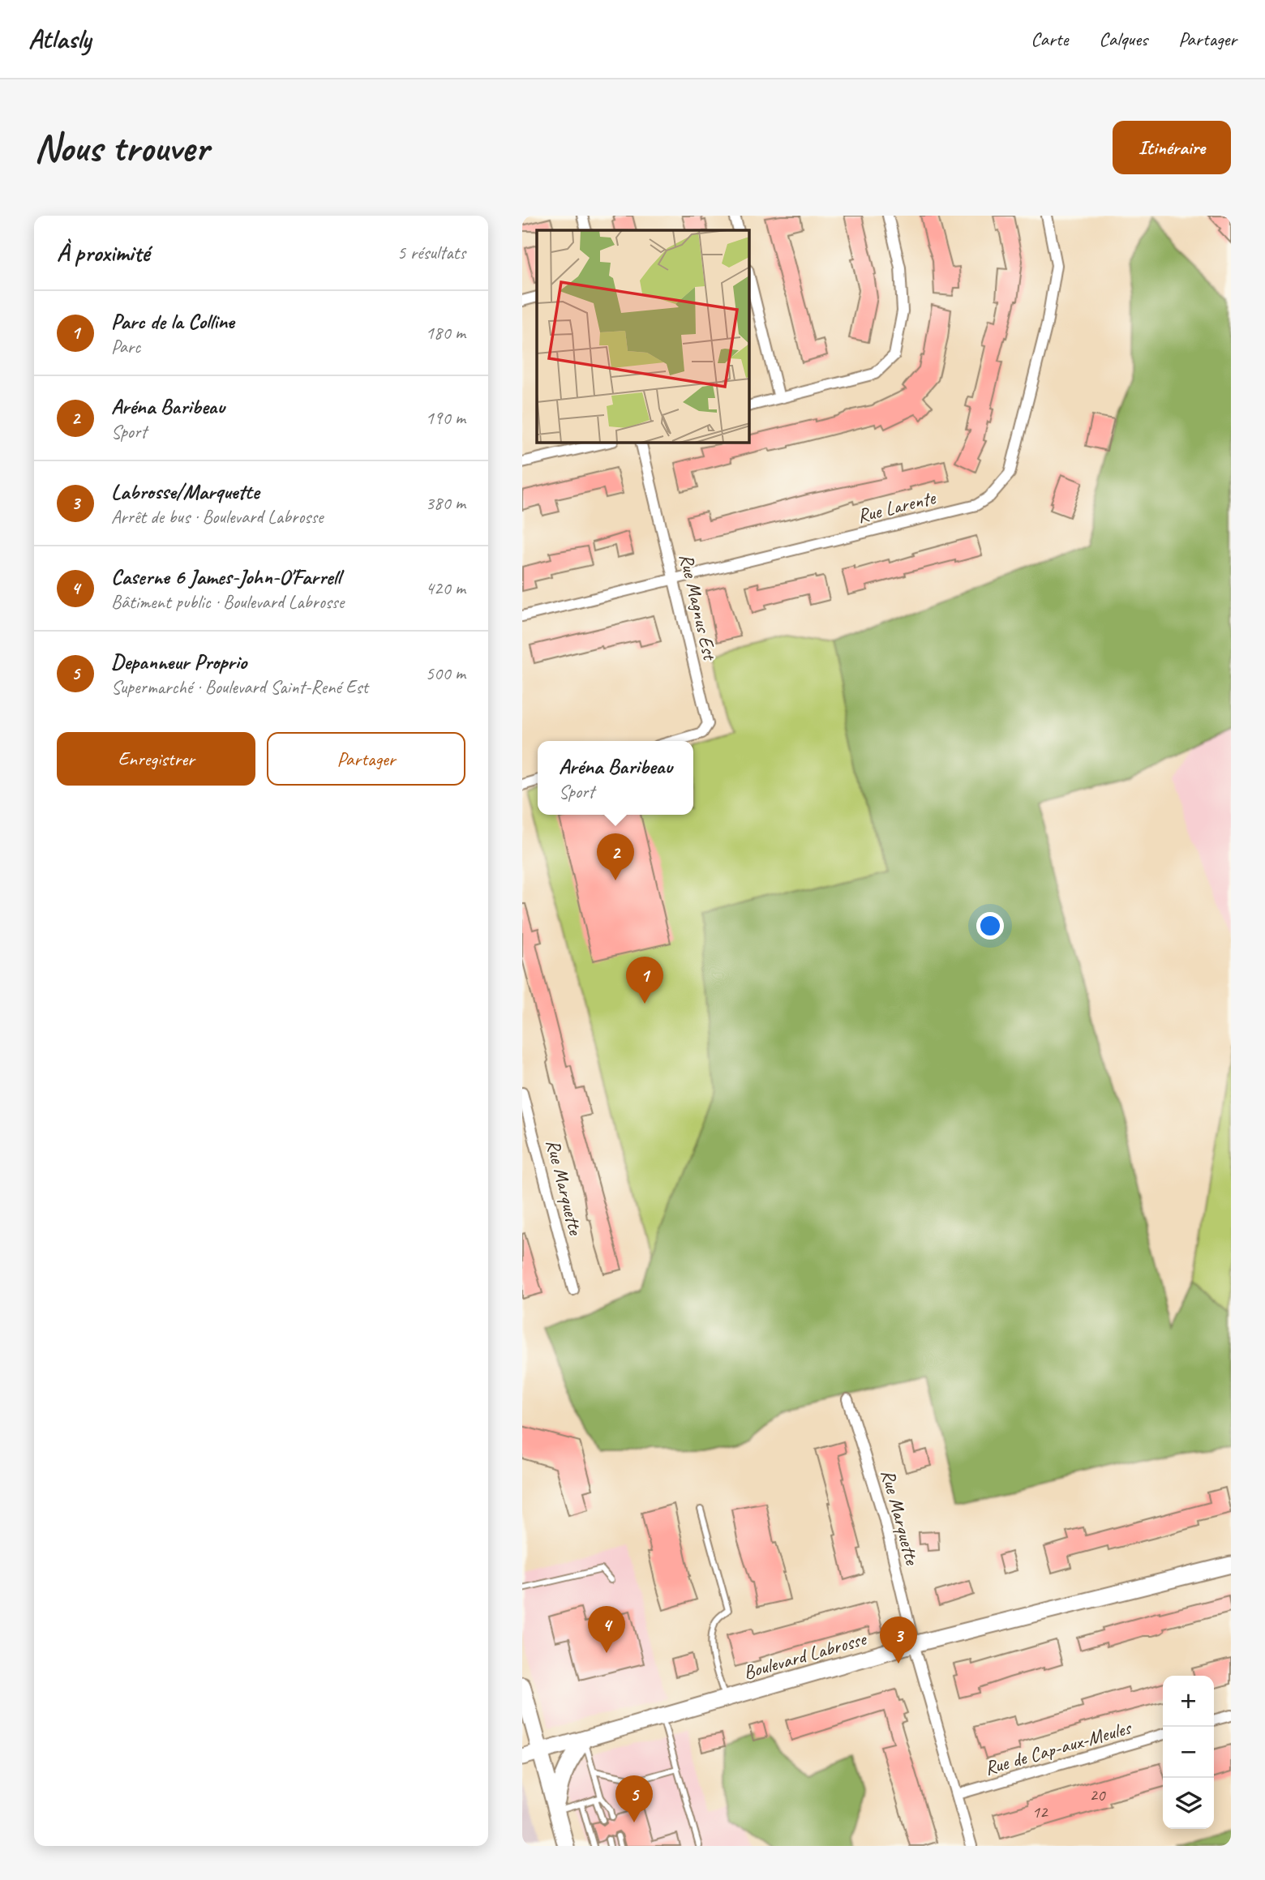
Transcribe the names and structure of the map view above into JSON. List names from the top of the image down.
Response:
{
  "streets": {
    "main road": ["Boulevard Labrosse"],
    "street": [
      "Rue Larente",
      "Rue Magnus Est",
      "Rue Marquette",
      "Rue de Cap-aux-Meules"
    ]
  },
  "crossings": [
    ["Rue Larente", "Rue Magnus Est"],
    ["Rue Marquette", "Boulevard Labrosse"],
    ["Rue Marquette", "Rue de Cap-aux-Meules"]
  ],
  "house_numbers": ["20", "12"],
  "page": {
    "header": "Atlasly",
    "nav": ["Carte", "Calques", "Partager"],
    "buttons": [
      "Itinéraire",
      ["Enregistrer", "Partager"]
    ],
    "title": "Nous trouver",
    "heading": ["À proximité", "5 résultats"],
    "list": [
      {
        "mark": "1",
        "name": "Parc de la Colline",
        "note": "Parc",
        "value": "180 m"
      },
      {
        "mark": "2",
        "name": "Aréna Baribeau",
        "note": "Sport",
        "value": "190 m"
      },
      {
        "mark": "3",
        "name": "Labrosse/Marquette",
        "note": "Arrêt de bus · Boulevard Labrosse",
        "value": "380 m"
      },
      {
        "mark": "4",
        "name": "Caserne 6 James-John-O'Farrell",
        "note": "Bâtiment public · Boulevard Labrosse",
        "value": "420 m"
      },
      {
        "mark": "5",
        "name": "Depanneur Proprio",
        "note": "Supermarché · Boulevard Saint-René Est",
        "value": "500 m"
      }
    ],
    "popup": ["Aréna Baribeau", "Sport"],
    "pins": [
      "2",
      "1",
      "4",
      "3",
      "5"
    ],
    "map_buttons": ["+", "−"]
  }
}
